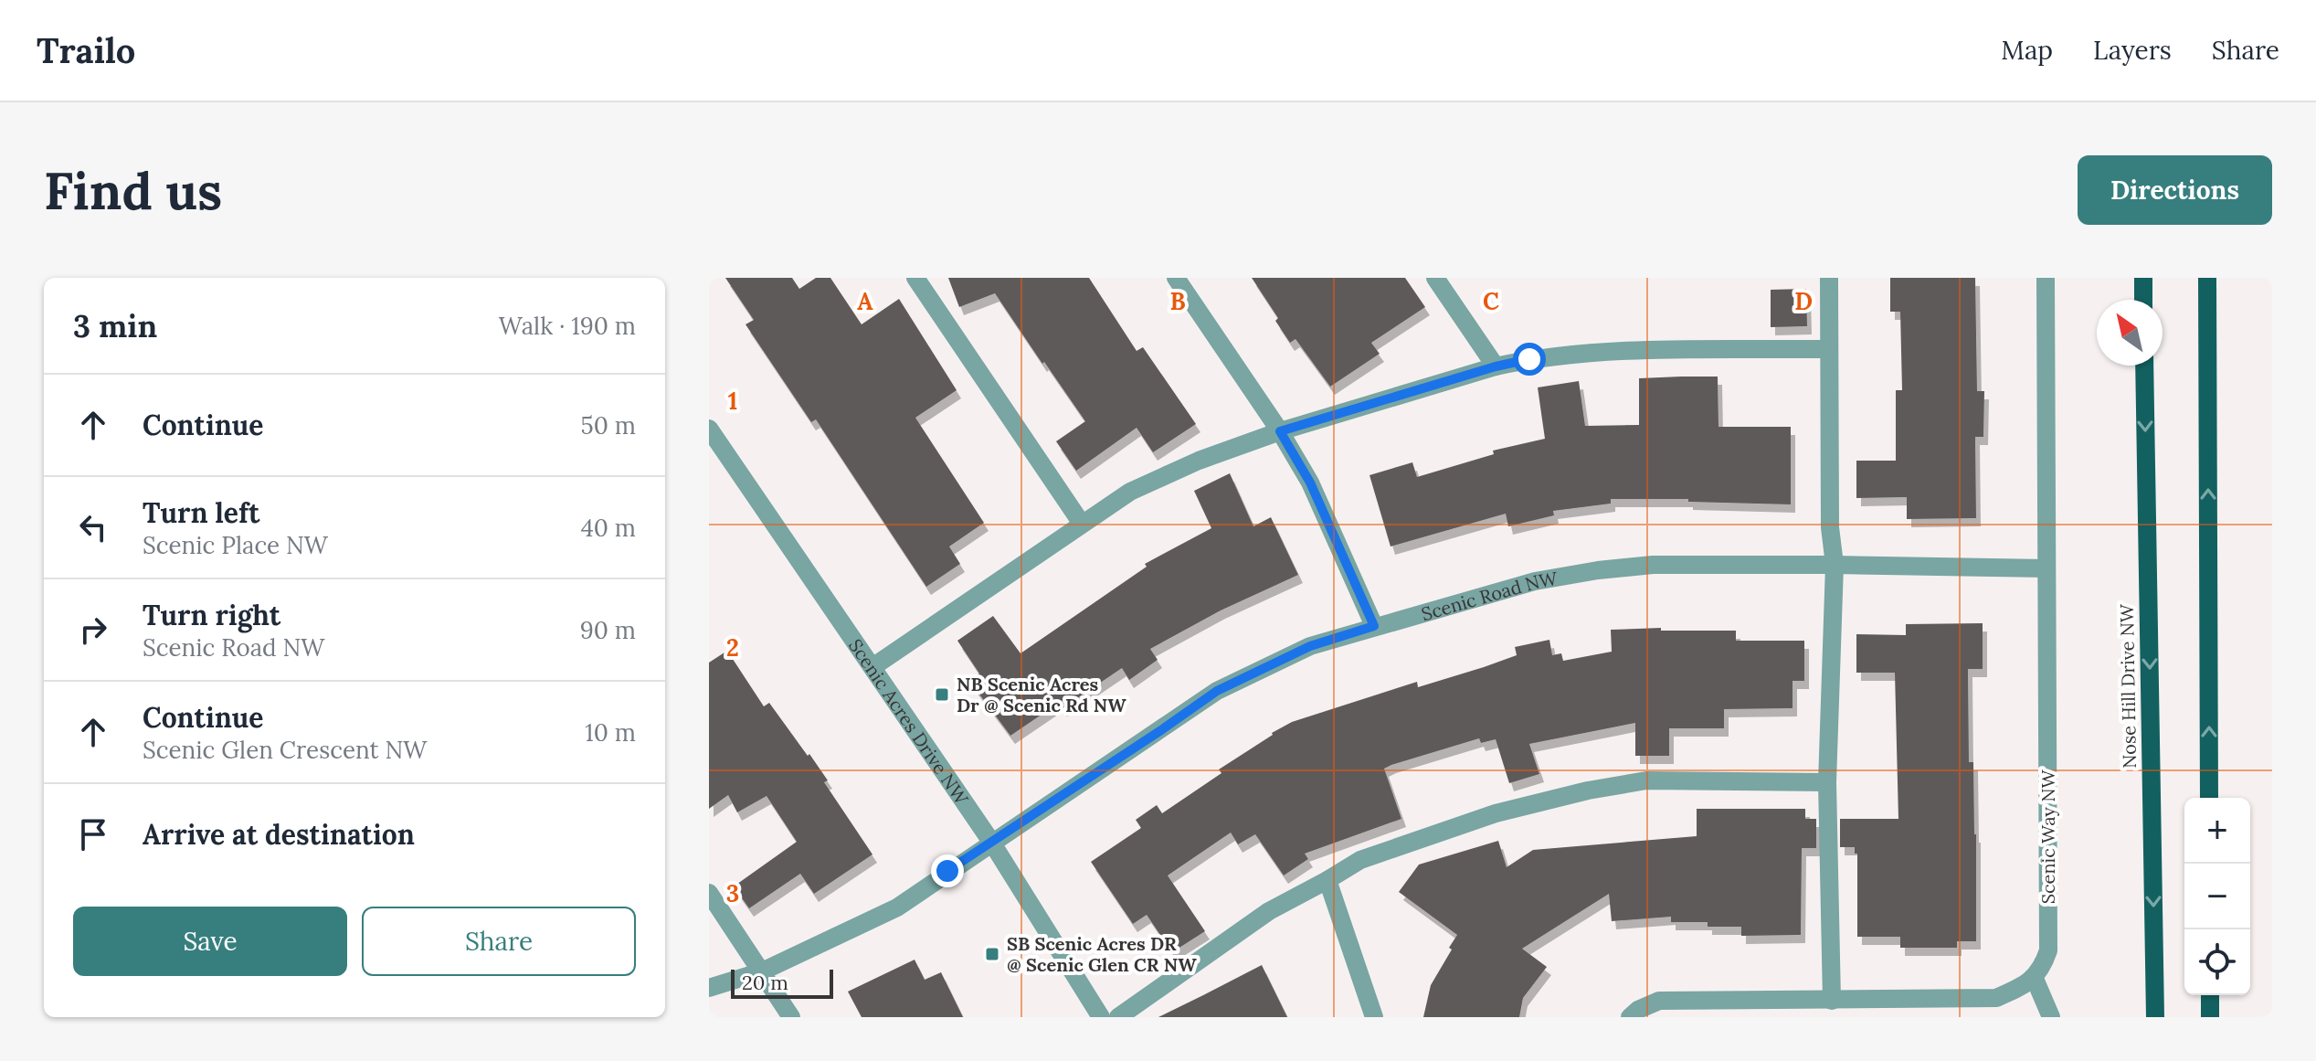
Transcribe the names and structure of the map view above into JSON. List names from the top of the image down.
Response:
{
  "streets": {
    "main road": ["Nose Hill Drive NW"],
    "street": ["Scenic Road NW", "Scenic Acres Drive NW", "Scenic Way NW"]
  },
  "crossings": [
    ["Scenic Road NW", "Scenic Acres Drive NW"],
    ["Scenic Road NW", "Scenic Way NW"]
  ],
  "places": {
    "transit": ["NB Scenic Acres Dr @ Scenic Rd NW", "SB Scenic Acres DR @ Scenic Glen CR NW"]
  },
  "scale_bar": "20 m",
  "north": "top left",
  "page": {
    "header": "Trailo",
    "nav": ["Map", "Layers", "Share"],
    "buttons": [
      "Directions",
      ["Save", "Share"]
    ],
    "title": "Find us",
    "heading": ["3 min", "Walk · 190 m"],
    "list": [
      ["Continue", "50 m"],
      ["Turn left", "Scenic Place NW", "40 m"],
      ["Turn right", "Scenic Road NW", "90 m"],
      ["Continue", "Scenic Glen Crescent NW", "10 m"],
      "Arrive at destination"
    ],
    "map_buttons": ["+", "−"],
    "scale": "20 m"
  },
  "grid": {
    "columns": [
      "A",
      "B",
      "C",
      "D"
    ],
    "rows": ["1", "2", "3"]
  }
}
